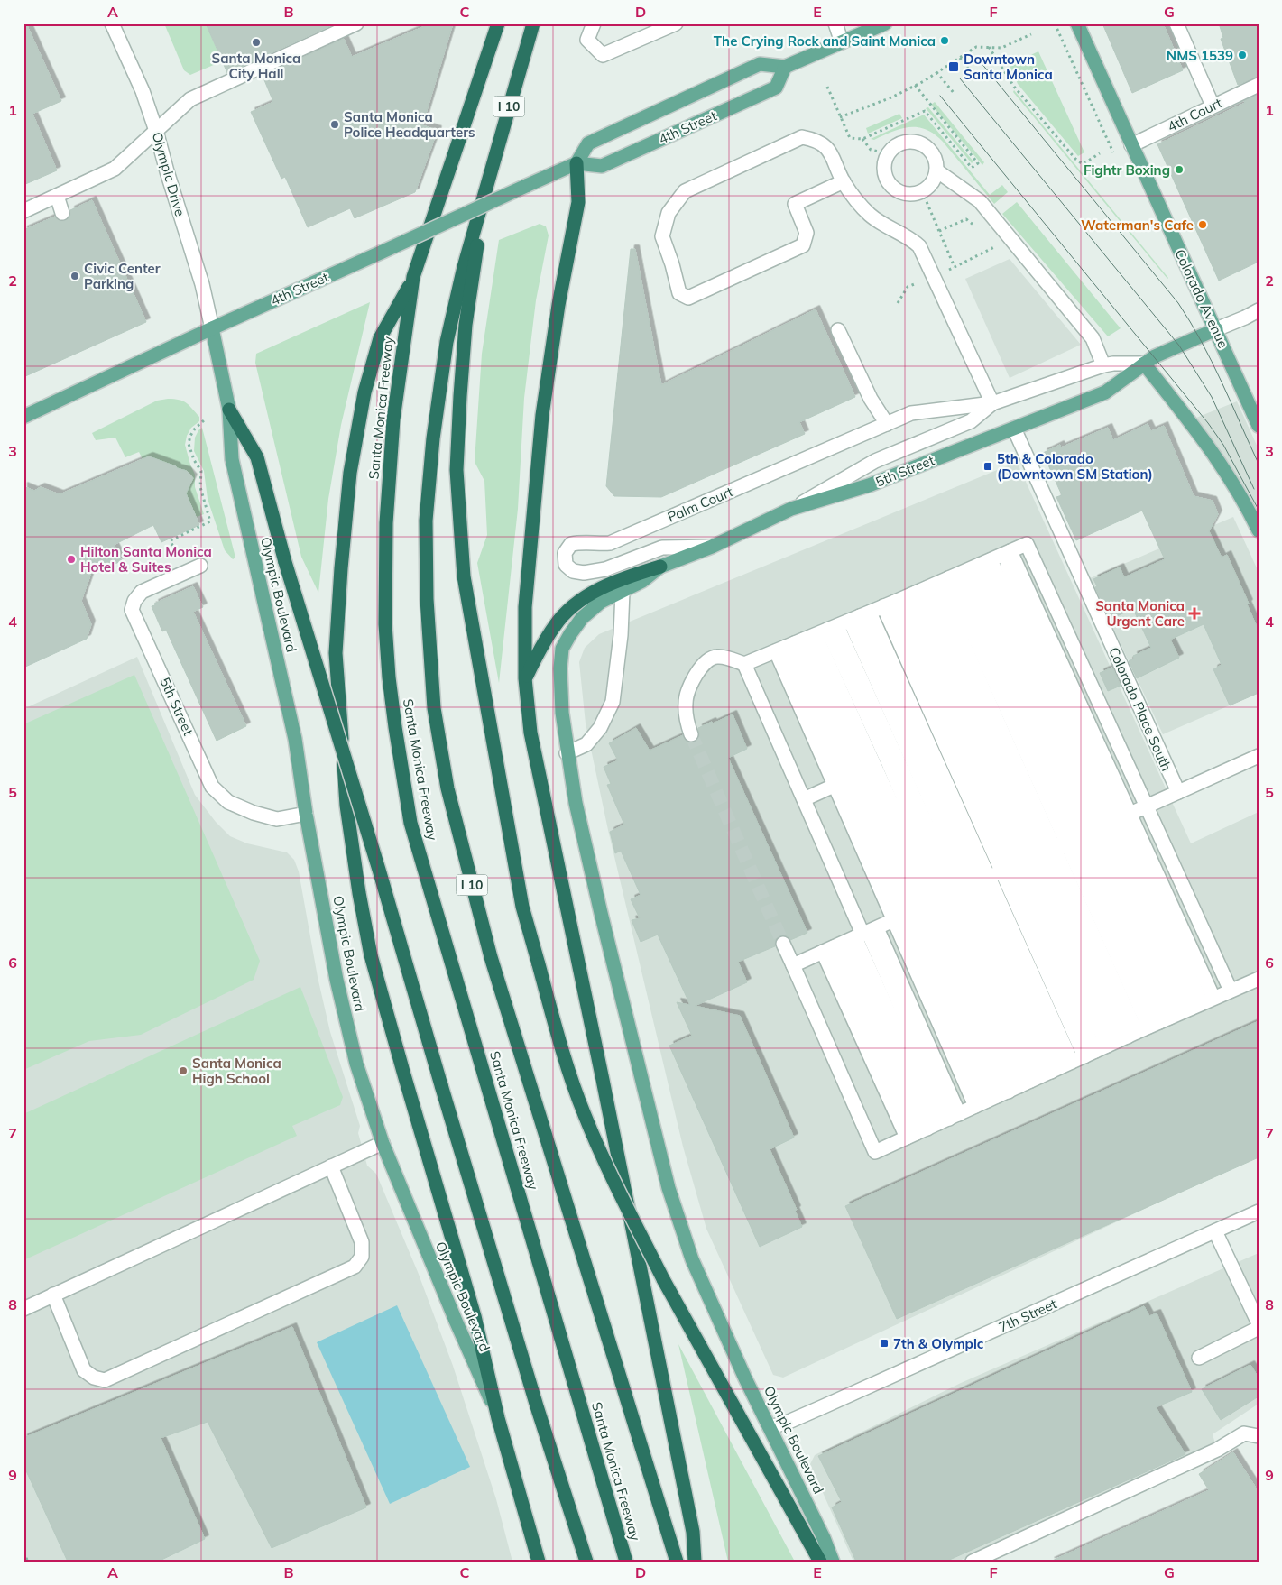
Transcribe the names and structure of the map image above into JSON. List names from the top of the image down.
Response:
{
  "streets": {
    "highway": ["I 10", "Santa Monica Freeway", "Olympic Boulevard"],
    "main road": ["4th Street", "Colorado Avenue", "5th Street"],
    "street": [
      "4th Court",
      "Olympic Drive",
      "Palm Court",
      "Colorado Place South",
      "7th Street"
    ]
  },
  "crossings": [
    ["4th Court", "Colorado Avenue"],
    ["4th Street", "Olympic Drive"],
    ["4th Street", "Olympic Boulevard"],
    ["Olympic Drive", "Olympic Boulevard"],
    ["Colorado Avenue", "5th Street"],
    ["5th Street", "Palm Court"],
    ["5th Street", "Olympic Boulevard"],
    ["5th Street", "Colorado Place South"],
    ["Olympic Boulevard", "7th Street"]
  ],
  "places": {
    "other": [
      "The Crying Rock and Saint Monica",
      "Santa Monica City Hall",
      "NMS 1539",
      "Santa Monica Police Headquarters",
      "Fightr Boxing",
      "Waterman's Cafe",
      "Civic Center Parking",
      "Hilton Santa Monica Hotel & Suites",
      "Santa Monica High School"
    ],
    "transit": ["Downtown Santa Monica", "5th & Colorado (Downtown SM Station)", "7th & Olympic"],
    "health": ["Santa Monica Urgent Care"]
  },
  "grid": {
    "columns": [
      "A",
      "B",
      "C",
      "D",
      "E",
      "F",
      "G"
    ],
    "rows": [
      "1",
      "2",
      "3",
      "4",
      "5",
      "6",
      "7",
      "8",
      "9"
    ]
  }
}
